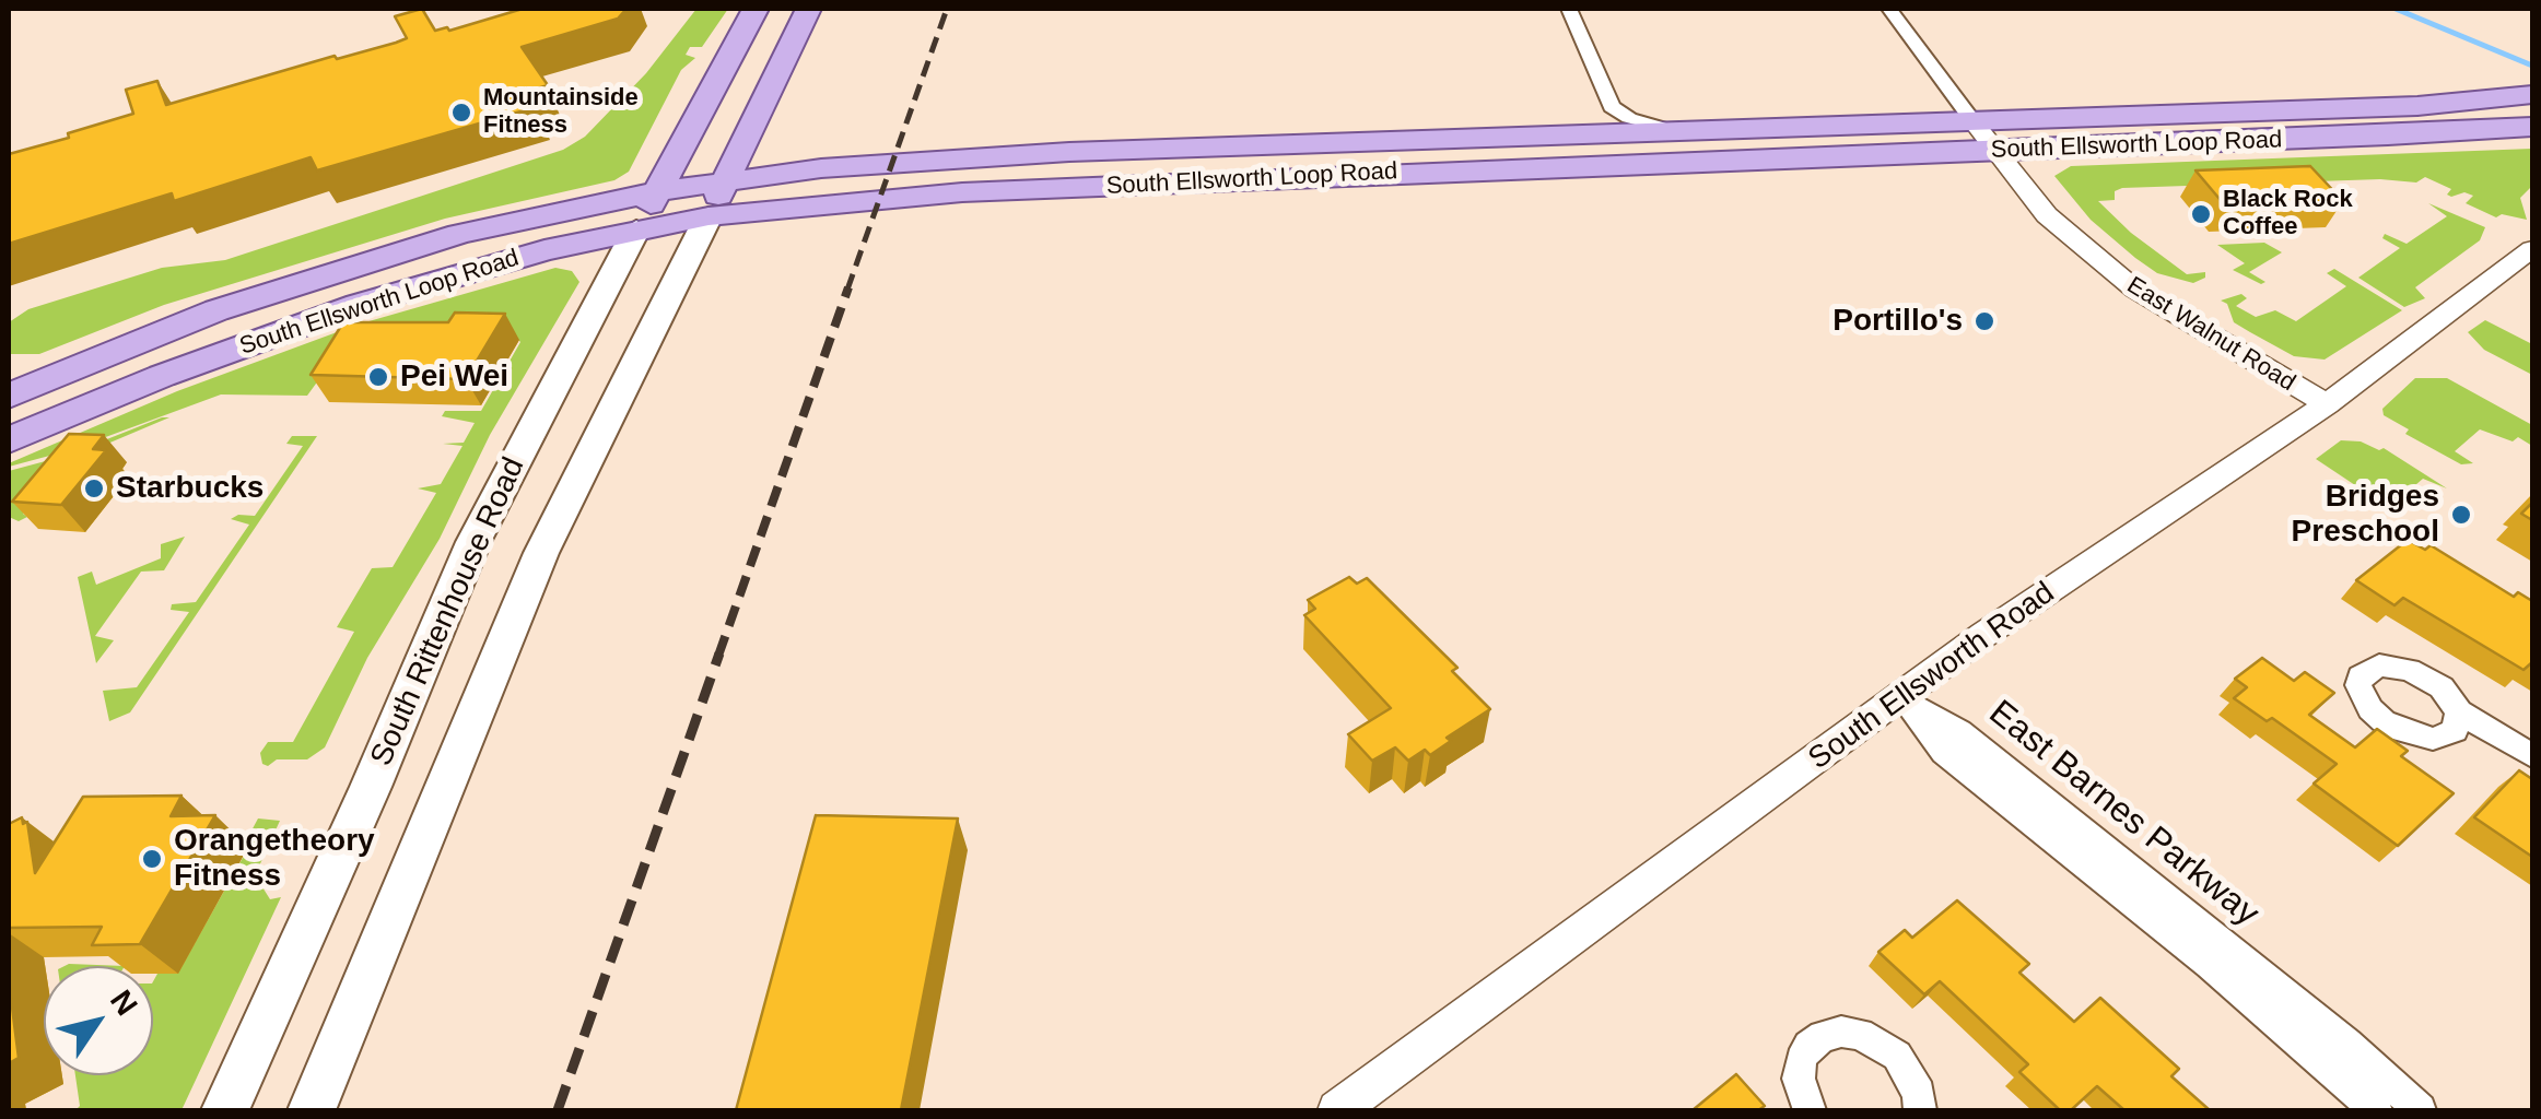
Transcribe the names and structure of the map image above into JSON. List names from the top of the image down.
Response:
{
  "streets": {
    "main road": ["South Ellsworth Loop Road", "South Rittenhouse Road"],
    "street": ["East Walnut Road", "South Ellsworth Road", "East Barnes Parkway"]
  },
  "crossings": [
    ["South Ellsworth Loop Road", "East Walnut Road"],
    ["South Ellsworth Loop Road", "South Rittenhouse Road"],
    ["East Walnut Road", "South Ellsworth Road"],
    ["South Ellsworth Road", "East Barnes Parkway"]
  ],
  "places": [
    "Mountainside Fitness",
    "Black Rock Coffee",
    "Portillo's",
    "Pei Wei",
    "Starbucks",
    "Bridges Preschool",
    "Orangetheory Fitness"
  ],
  "north": "top right"
}
